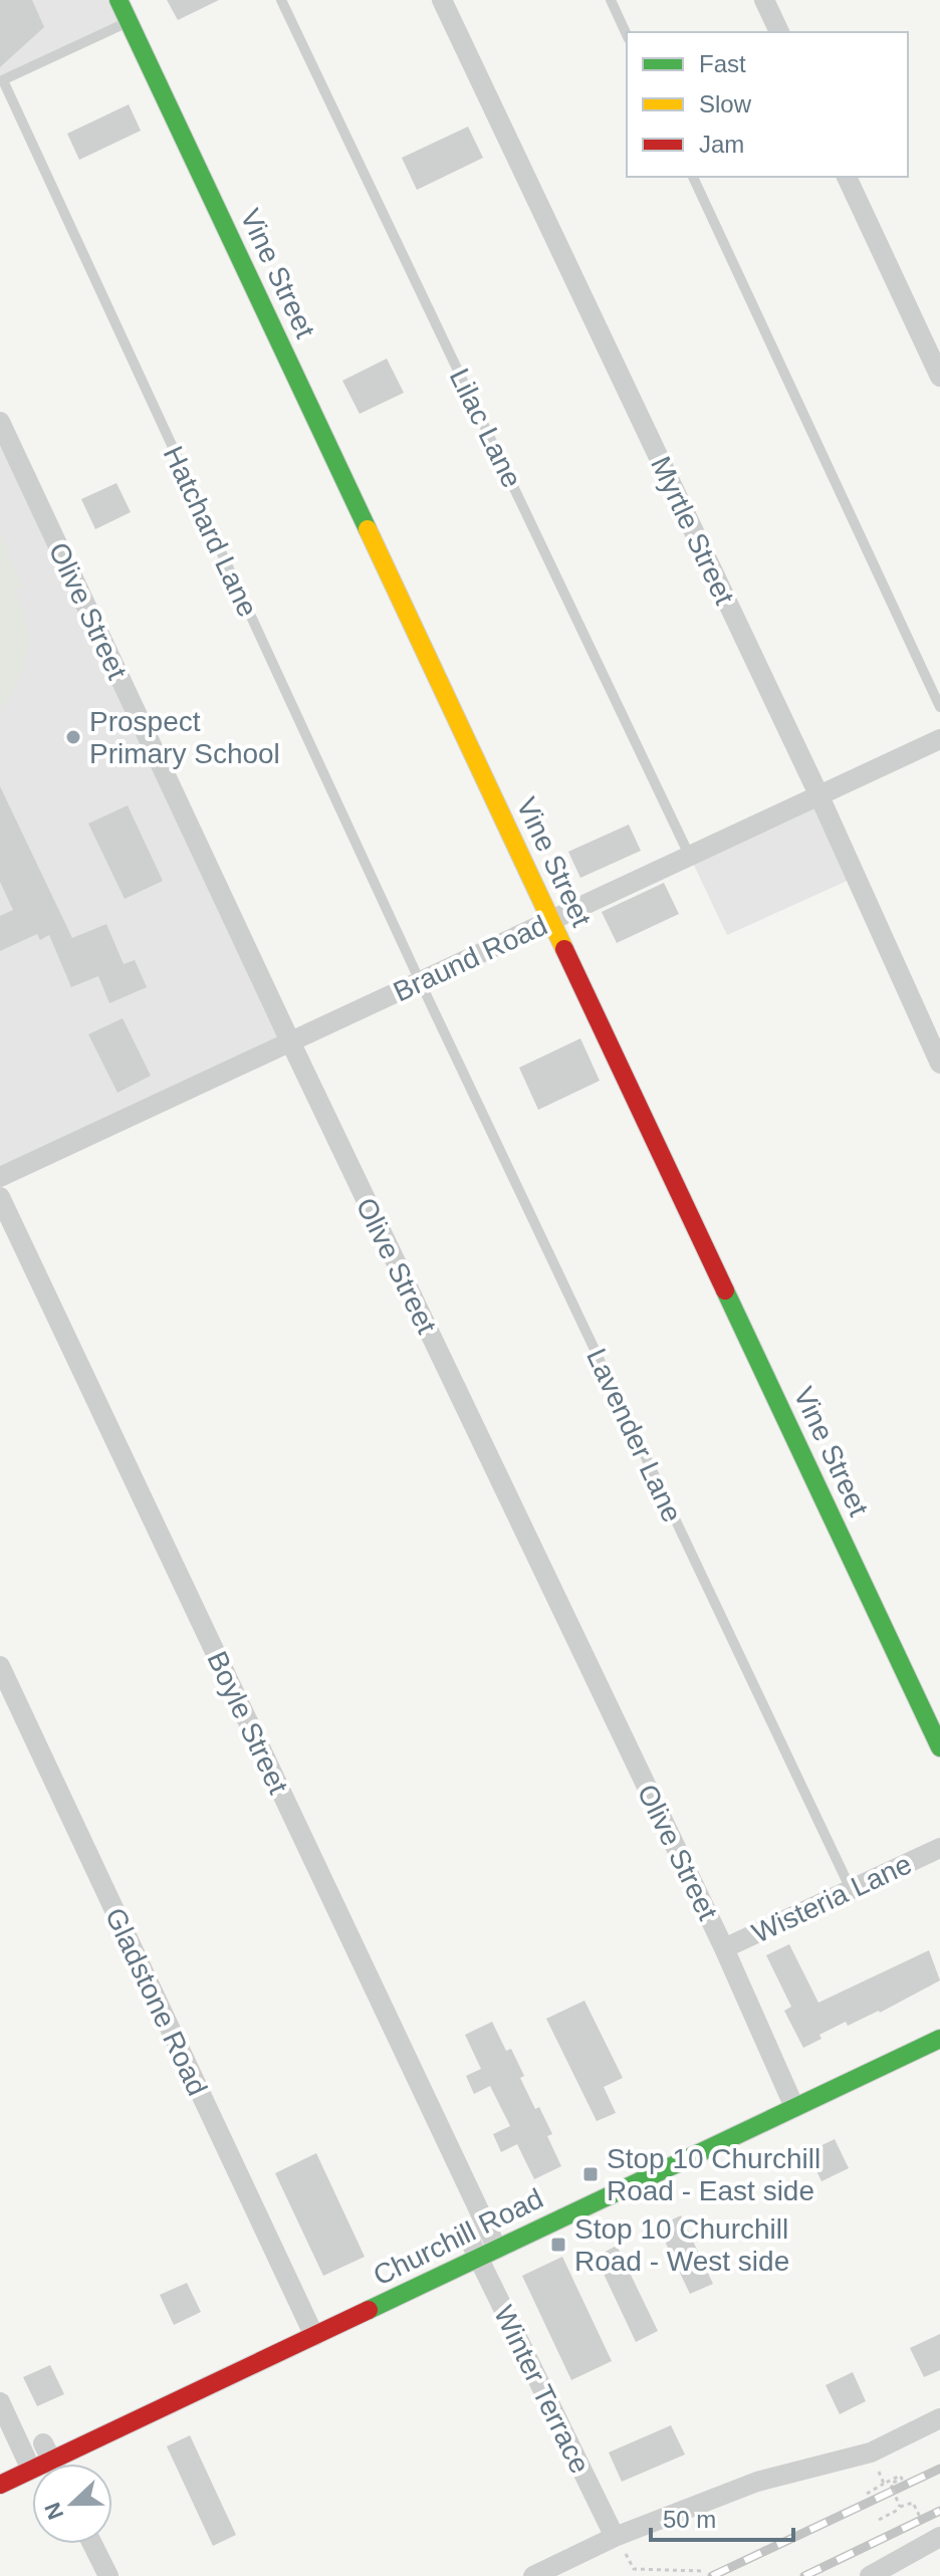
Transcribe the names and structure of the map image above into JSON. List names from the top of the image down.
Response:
{
  "streets": {
    "street": [
      "Vine Street",
      "Myrtle Street",
      "Olive Street",
      "Braund Road",
      "Boyle Street",
      "Wisteria Lane",
      "Gladstone Road",
      "Churchill Road",
      "Winter Terrace"
    ],
    "lane": ["Lilac Lane", "Hatchard Lane", "Lavender Lane"]
  },
  "crossings": [
    ["Vine Street", "Braund Road"],
    ["Lilac Lane", "Braund Road"],
    ["Myrtle Street", "Braund Road"],
    ["Hatchard Lane", "Braund Road"],
    ["Hatchard Lane", "Lavender Lane"],
    ["Olive Street", "Braund Road"],
    ["Olive Street", "Wisteria Lane"],
    ["Olive Street", "Churchill Road"],
    ["Braund Road", "Lavender Lane"],
    ["Lavender Lane", "Wisteria Lane"],
    ["Boyle Street", "Churchill Road"],
    ["Boyle Street", "Winter Terrace"],
    ["Gladstone Road", "Churchill Road"],
    ["Churchill Road", "Winter Terrace"]
  ],
  "places": {
    "other": ["Prospect Primary School"],
    "transit": ["Stop 10 Churchill Road - East side", "Stop 10 Churchill Road - West side"]
  },
  "legend": ["Fast", "Slow", "Jam"],
  "scale_bar": "50 m",
  "north": "left"
}
